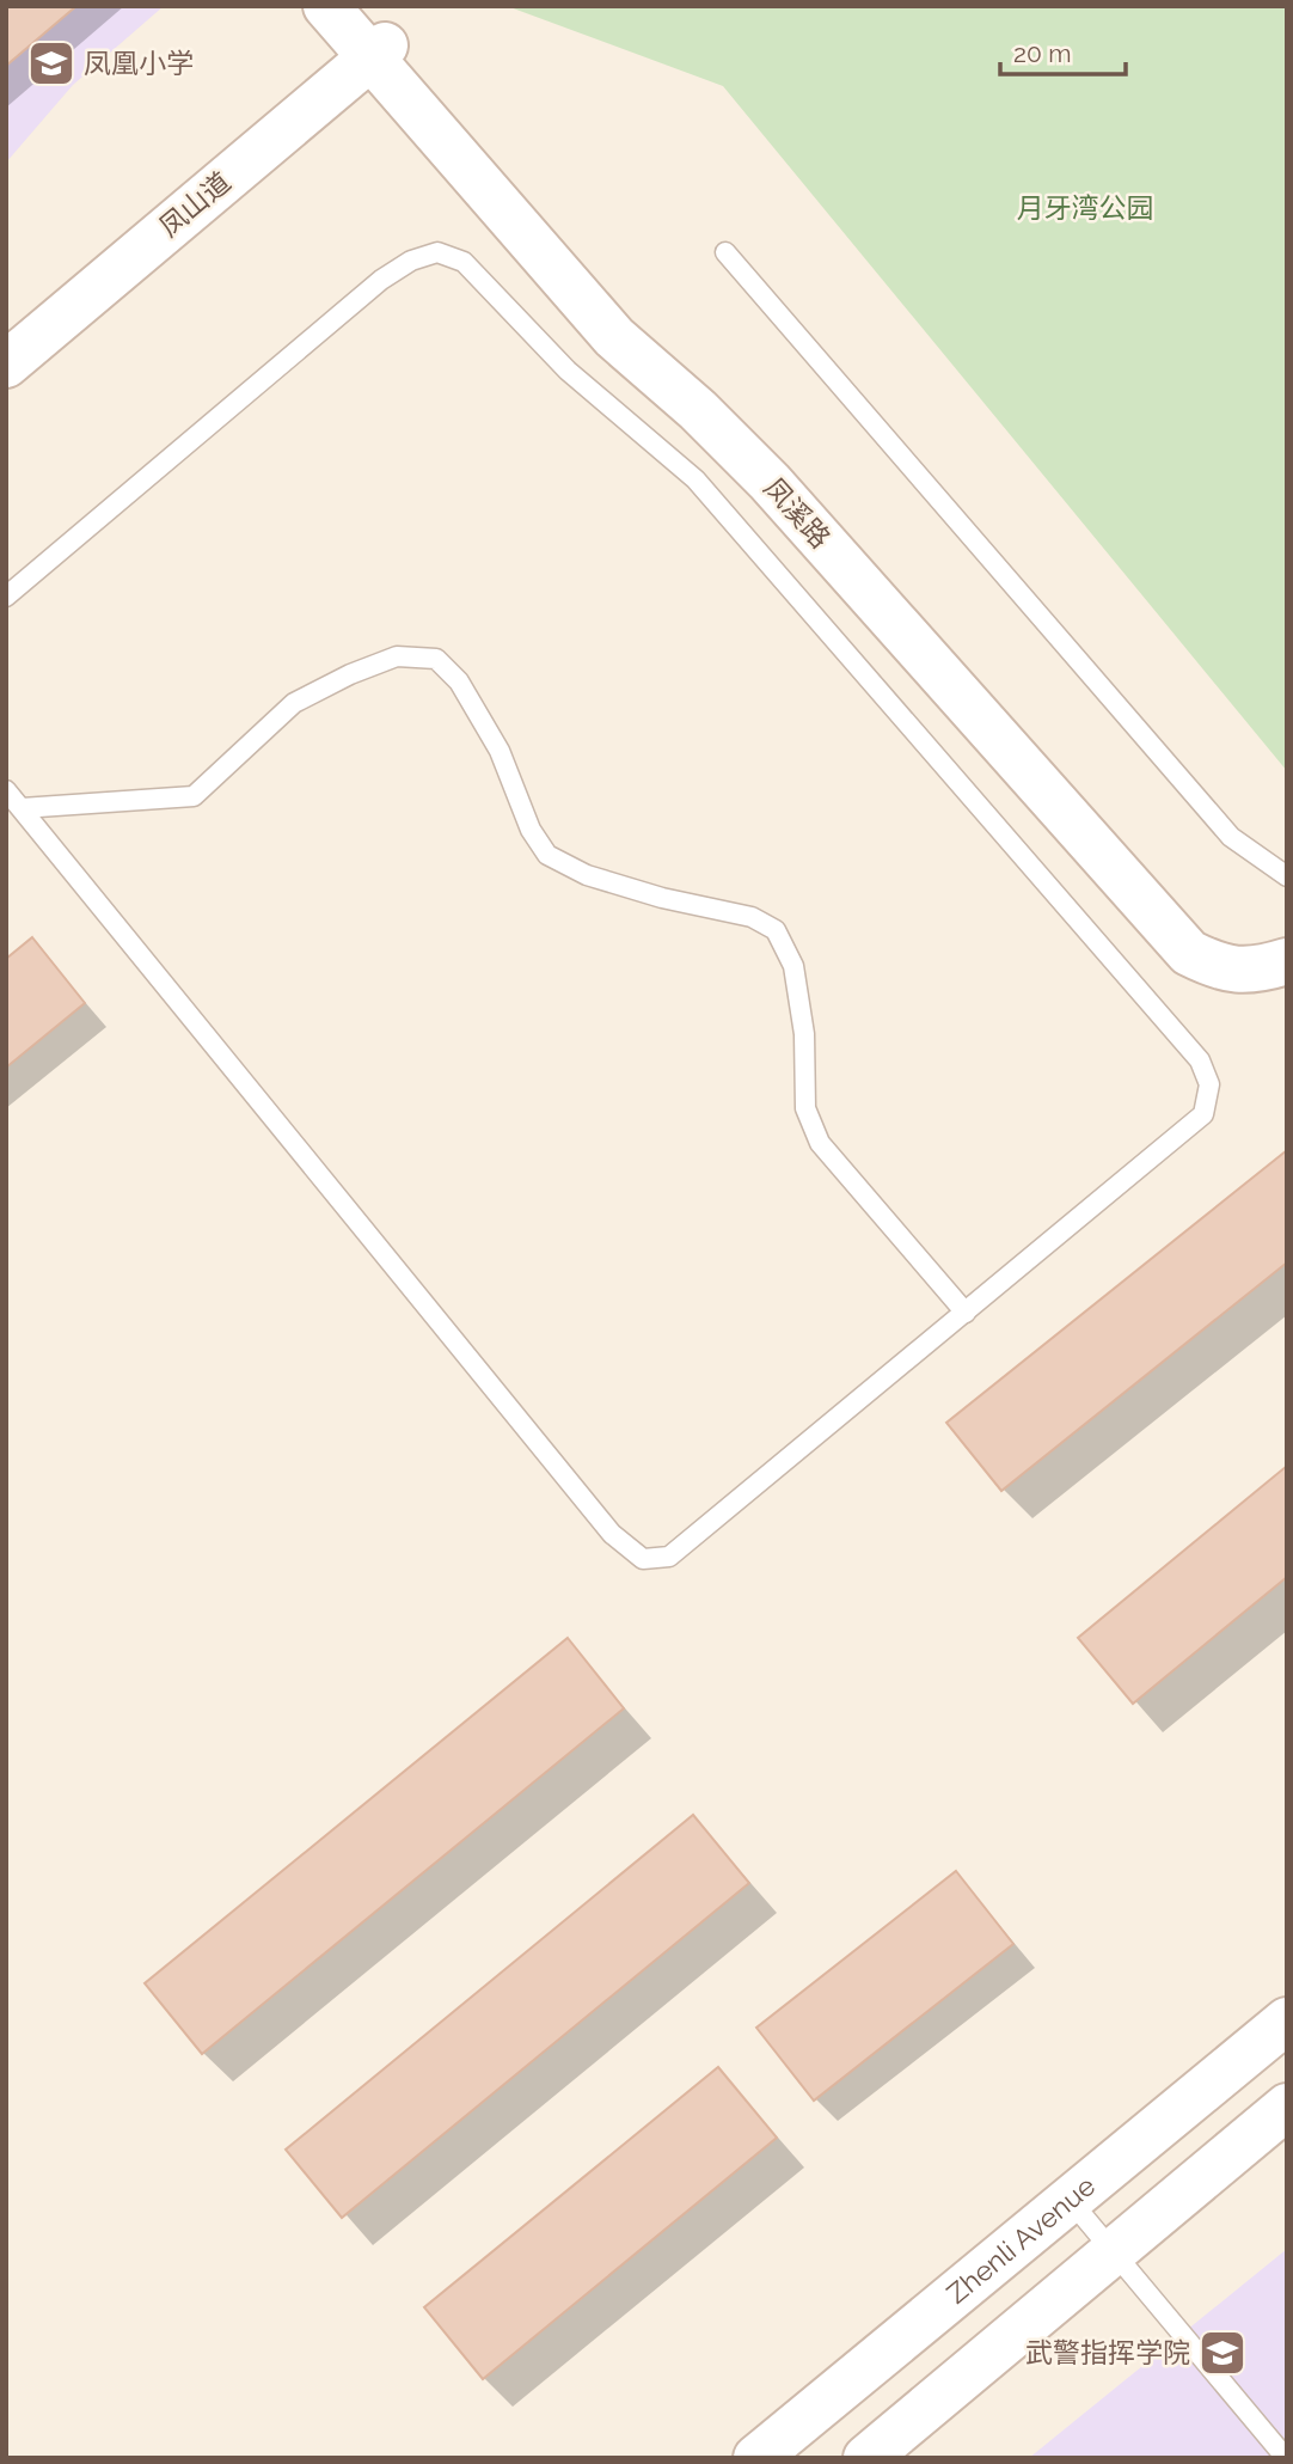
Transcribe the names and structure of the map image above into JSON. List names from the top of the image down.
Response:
{
  "streets": {
    "street": ["凤山道", "凤溪路", "Zhenli Avenue"]
  },
  "crossings": [
    ["凤山道", "凤溪路"]
  ],
  "parks": ["月牙湾公园"],
  "places": {
    "school or university": ["凤凰小学", "武警指挥学院"]
  },
  "scale_bar": "20 m"
}
